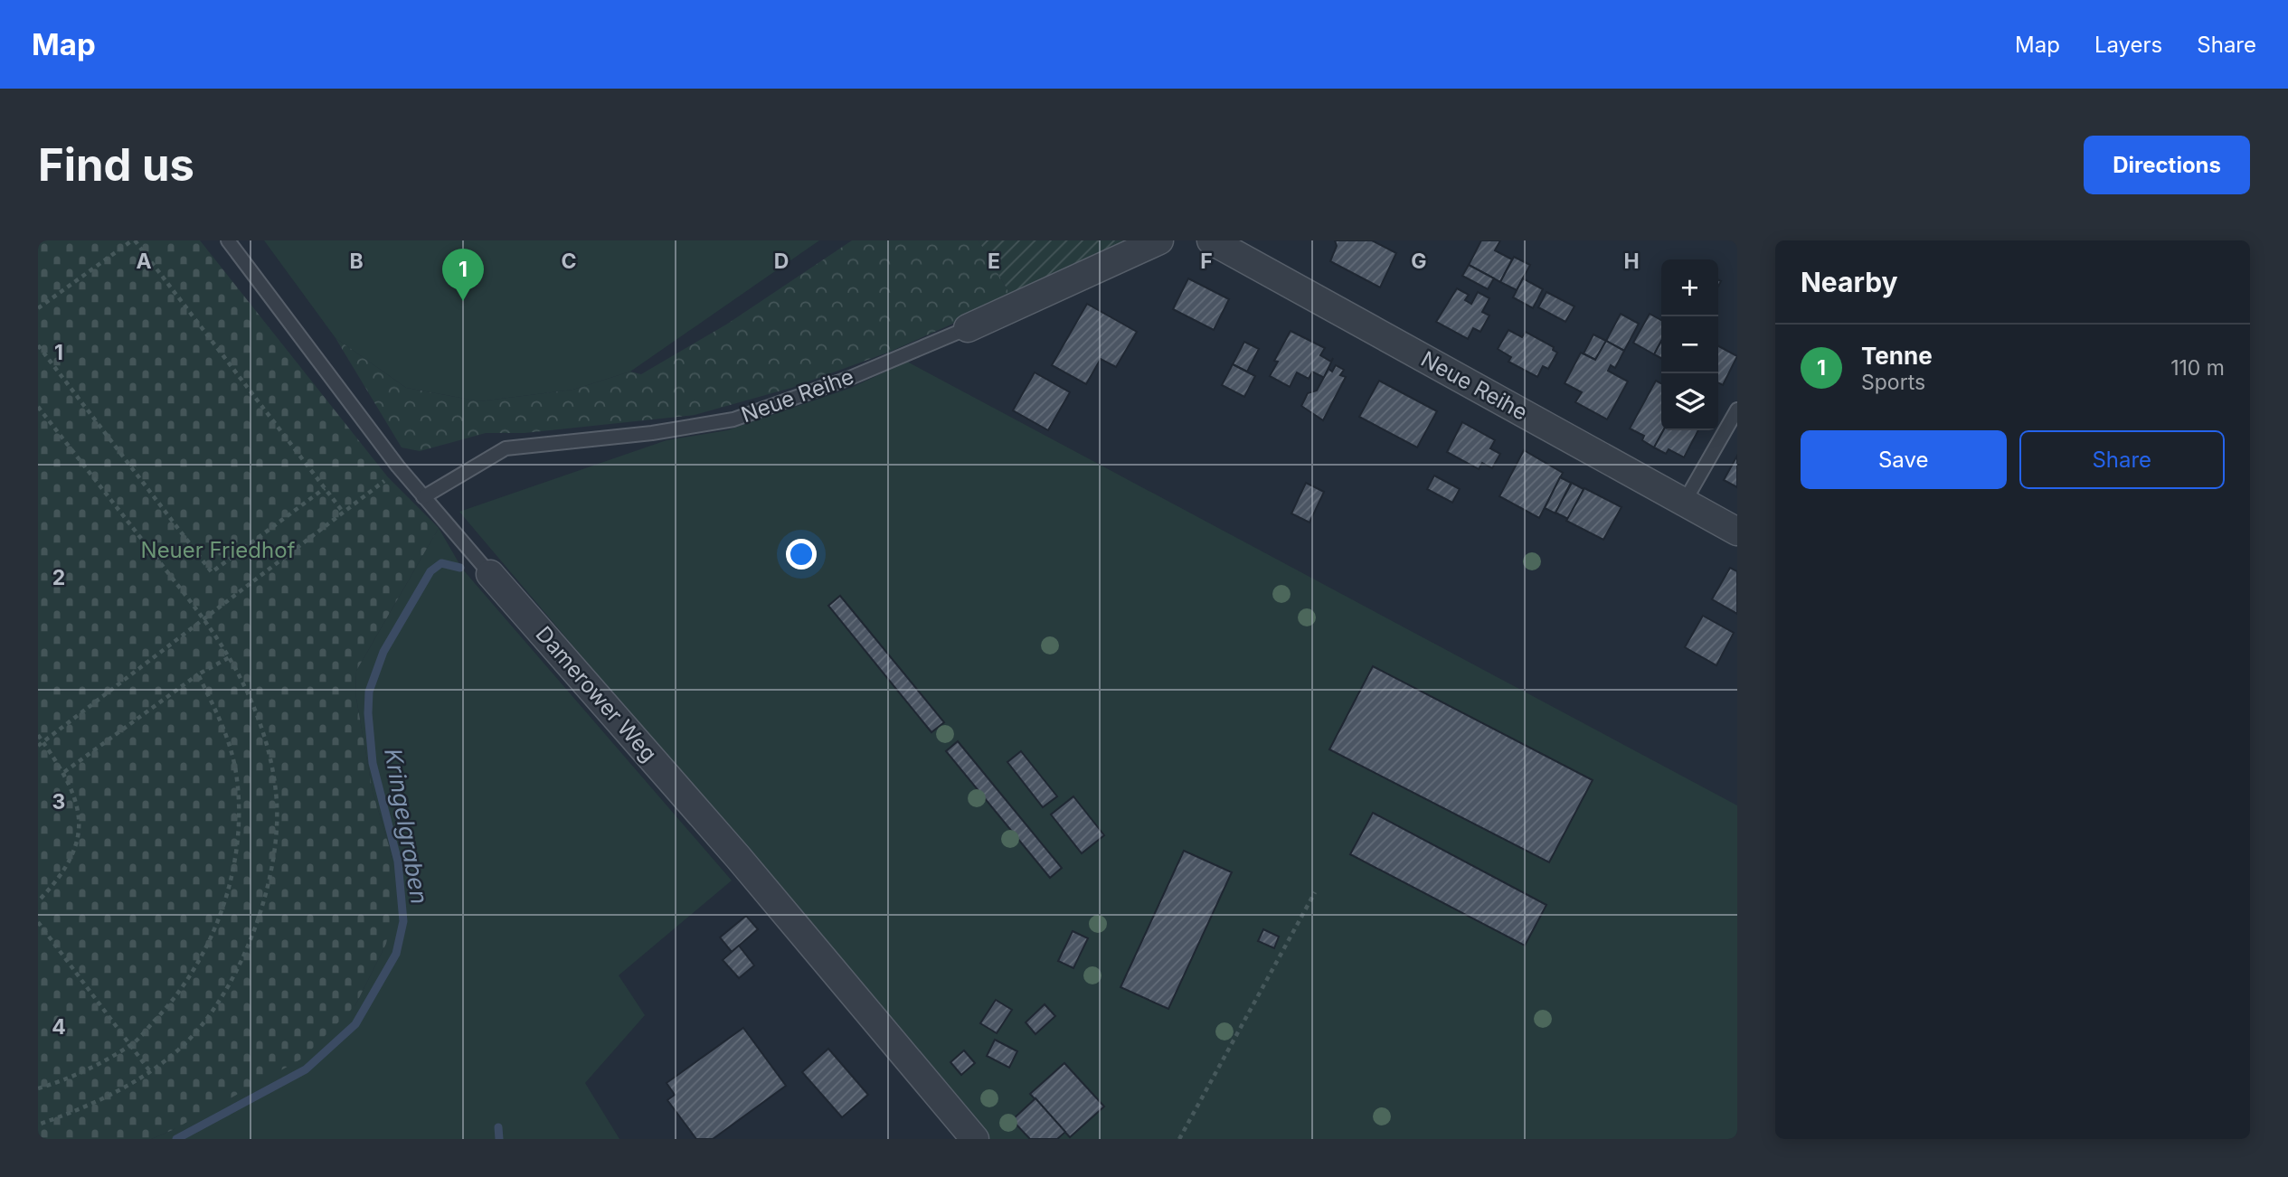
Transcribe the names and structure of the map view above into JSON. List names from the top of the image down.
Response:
{
  "streets": {
    "street": ["Neue Reihe", "Damerower Weg"]
  },
  "crossings": [
    ["Neue Reihe", "Damerower Weg"]
  ],
  "water": ["Kringelgraben"],
  "parks": ["Neuer Friedhof"],
  "page": {
    "header": "Map",
    "nav": ["Map", "Layers", "Share"],
    "buttons": [
      "Directions",
      ["Save", "Share"]
    ],
    "title": "Find us",
    "heading": "Nearby",
    "pins": "1",
    "map_buttons": ["+", "−"],
    "list": [
      {
        "mark": "1",
        "name": "Tenne",
        "note": "Sports",
        "value": "110 m"
      }
    ]
  },
  "grid": {
    "columns": [
      "A",
      "B",
      "C",
      "D",
      "E",
      "F",
      "G",
      "H"
    ],
    "rows": [
      "1",
      "2",
      "3",
      "4"
    ]
  }
}
